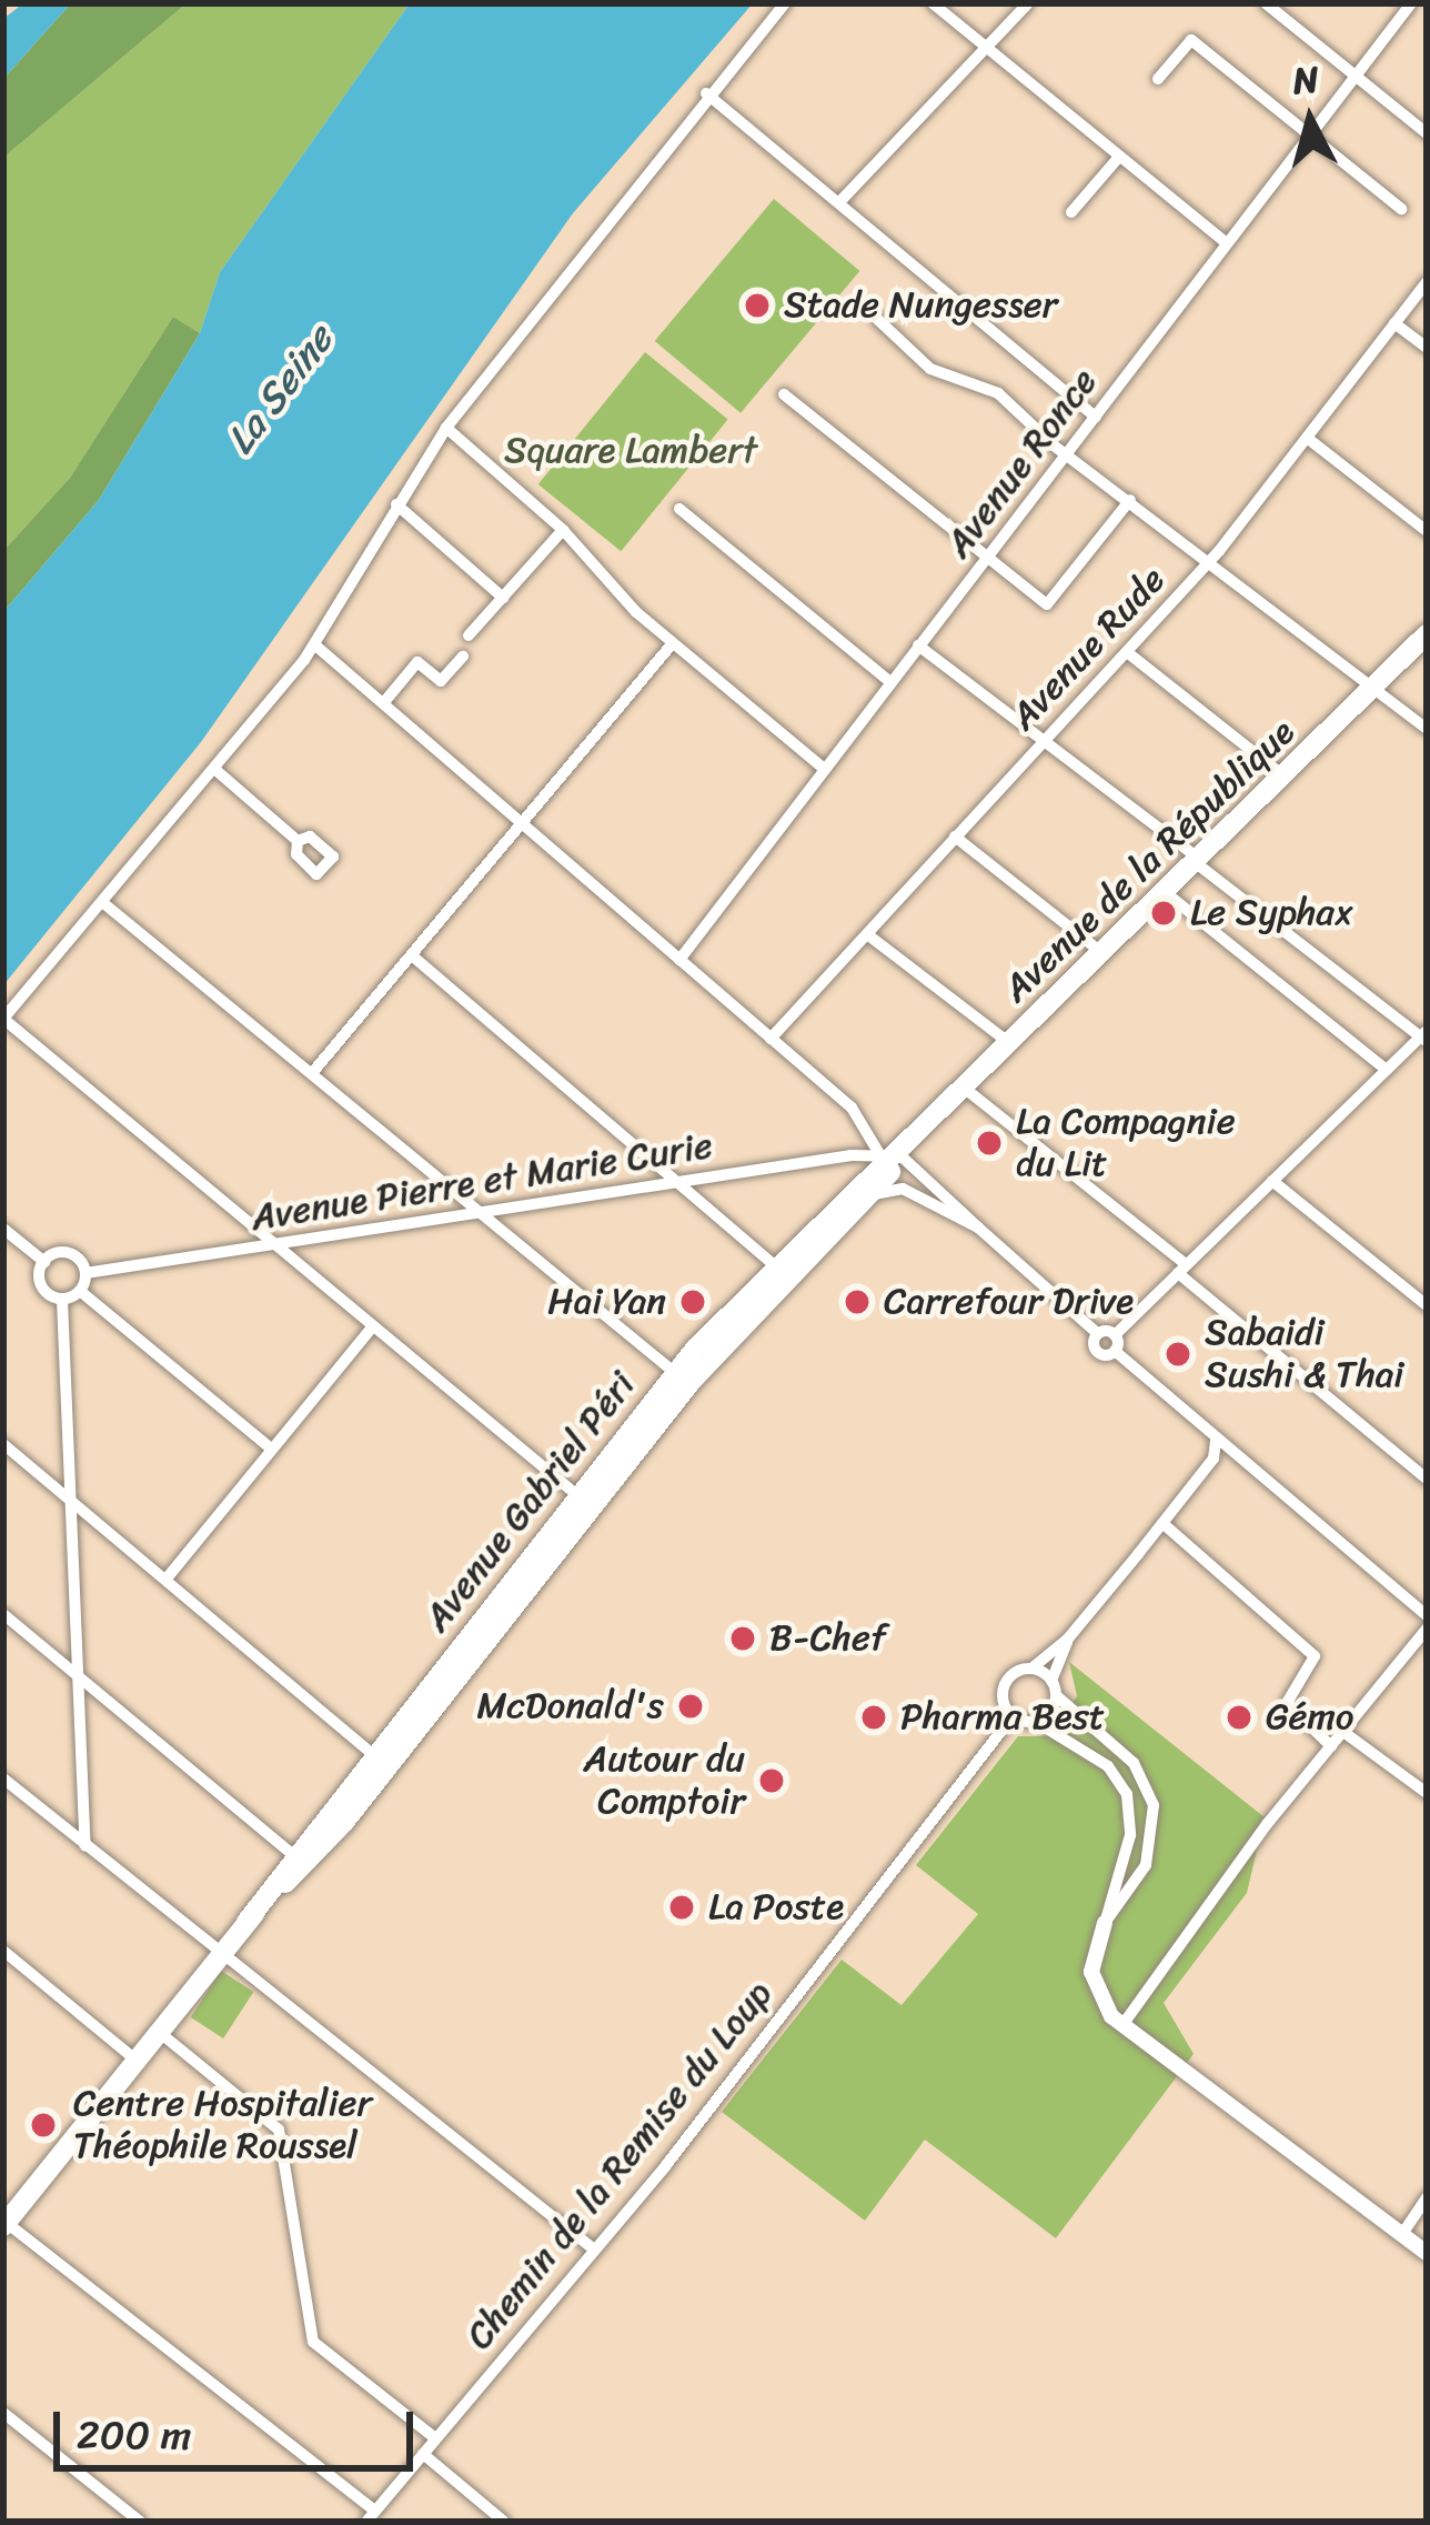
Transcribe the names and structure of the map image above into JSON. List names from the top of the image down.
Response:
{
  "streets": {
    "main road": ["Avenue de la République", "Avenue Gabriel Péri"],
    "street": [
      "Avenue Ronce",
      "Avenue Rude",
      "Avenue Pierre et Marie Curie",
      "Chemin de la Remise du Loup"
    ]
  },
  "crossings": [
    ["Avenue de la République", "Avenue Pierre et Marie Curie"],
    ["Avenue de la République", "Avenue Gabriel Péri"],
    ["Avenue Pierre et Marie Curie", "Avenue Gabriel Péri"]
  ],
  "water": ["La Seine"],
  "parks": ["Square Lambert"],
  "places": [
    "Stade Nungesser",
    "Le Syphax",
    "La Compagnie du Lit",
    "Hai Yan",
    "Carrefour Drive",
    "Sabaidi Sushi & Thai",
    "B-Chef",
    "McDonald's",
    "Pharma Best",
    "Gémo",
    "Autour du Comptoir",
    "La Poste",
    "Centre Hospitalier Théophile Roussel"
  ],
  "scale_bar": "200 m",
  "north": "top"
}
